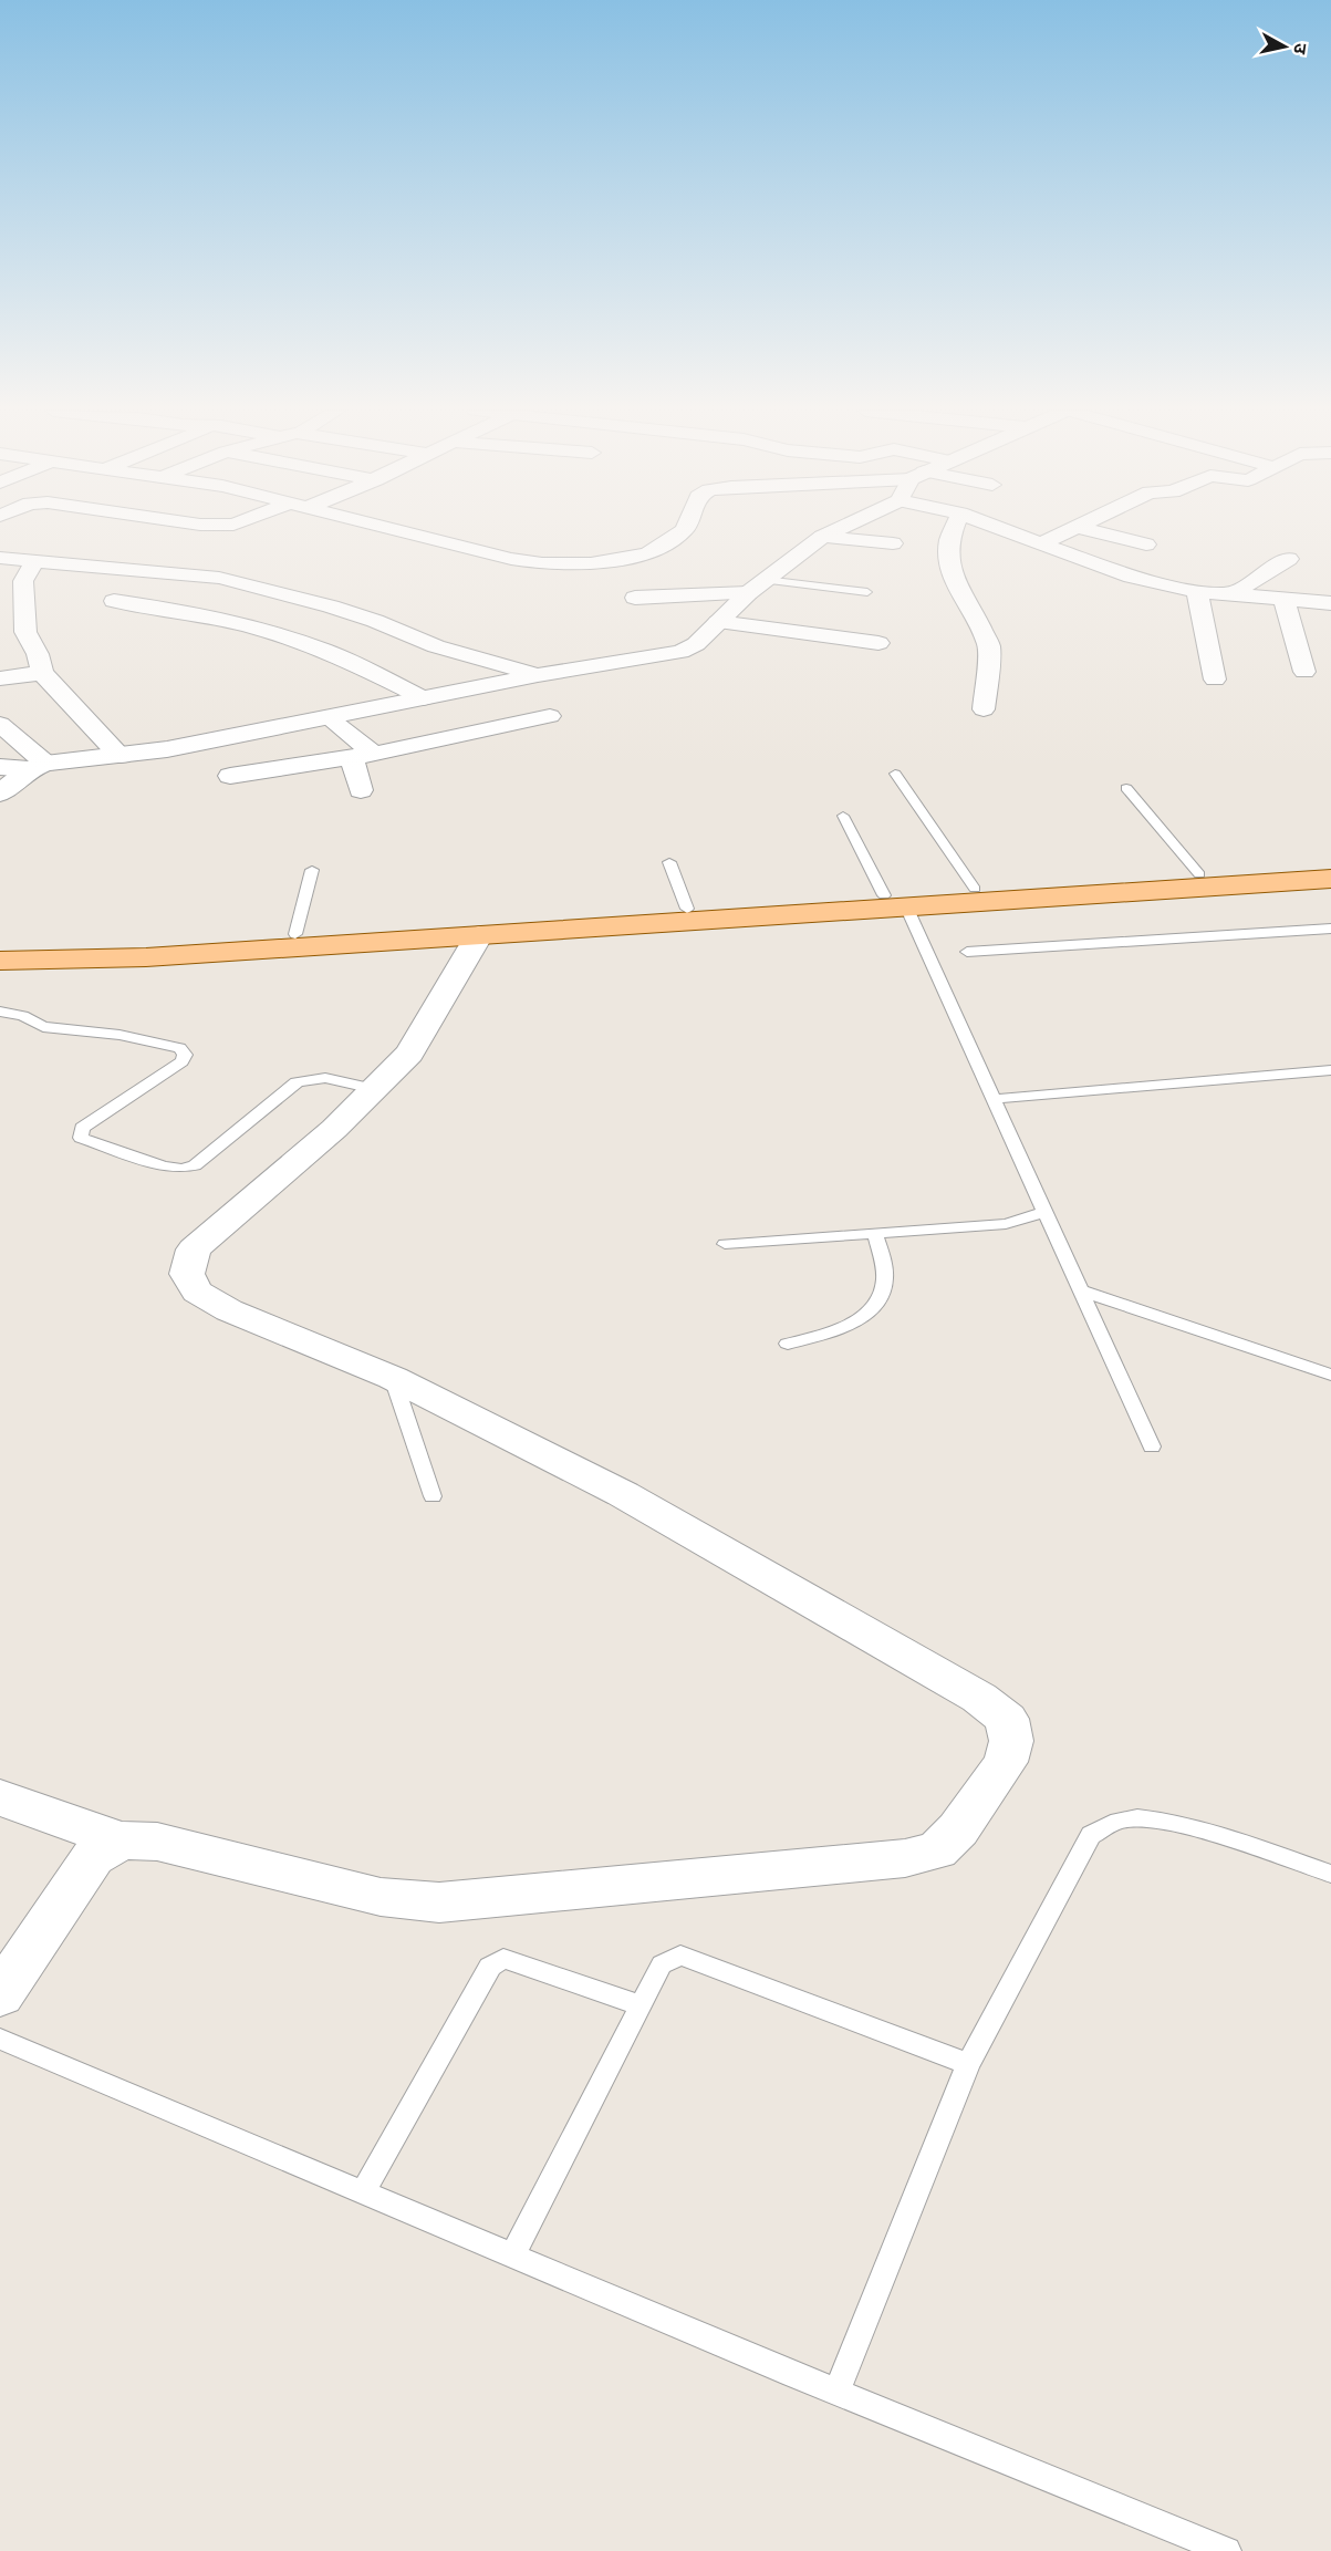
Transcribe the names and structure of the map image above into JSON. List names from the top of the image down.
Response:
{
  "north": "right"
}
